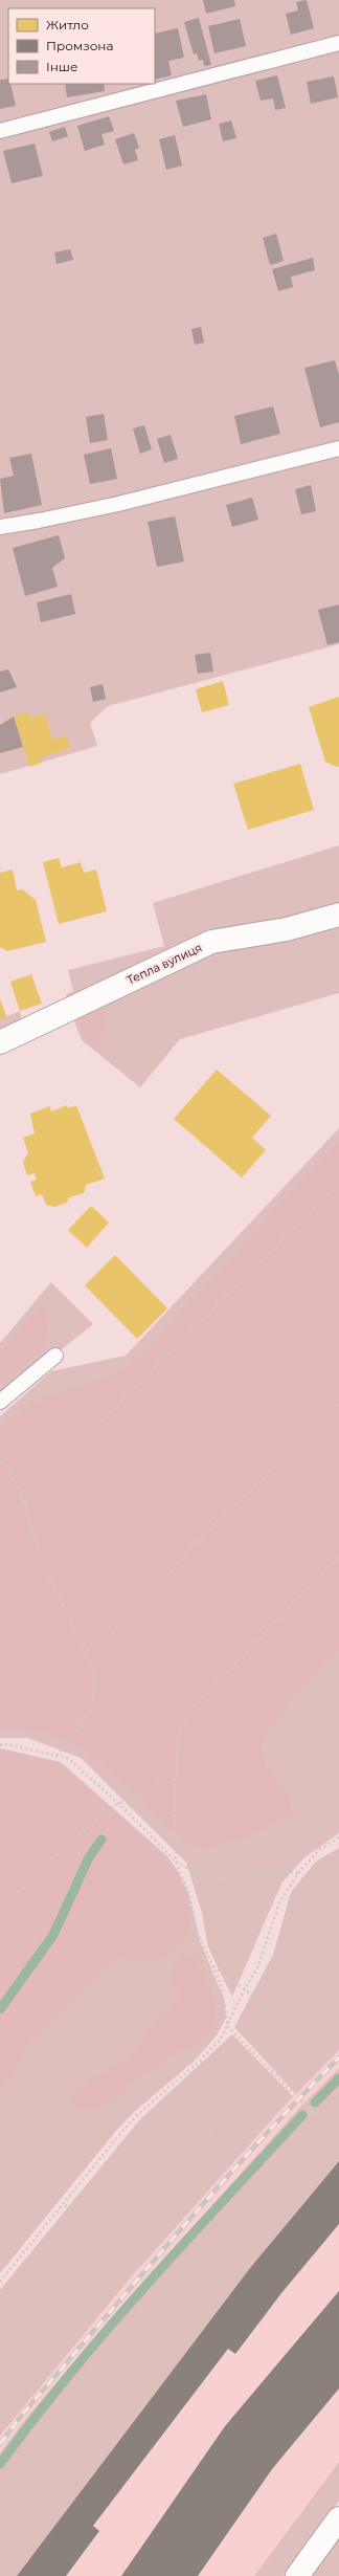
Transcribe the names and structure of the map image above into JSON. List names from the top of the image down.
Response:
{
  "streets": {
    "street": ["Тепла вулиця"]
  },
  "legend": ["Житло", "Промзона", "Інше"]
}
